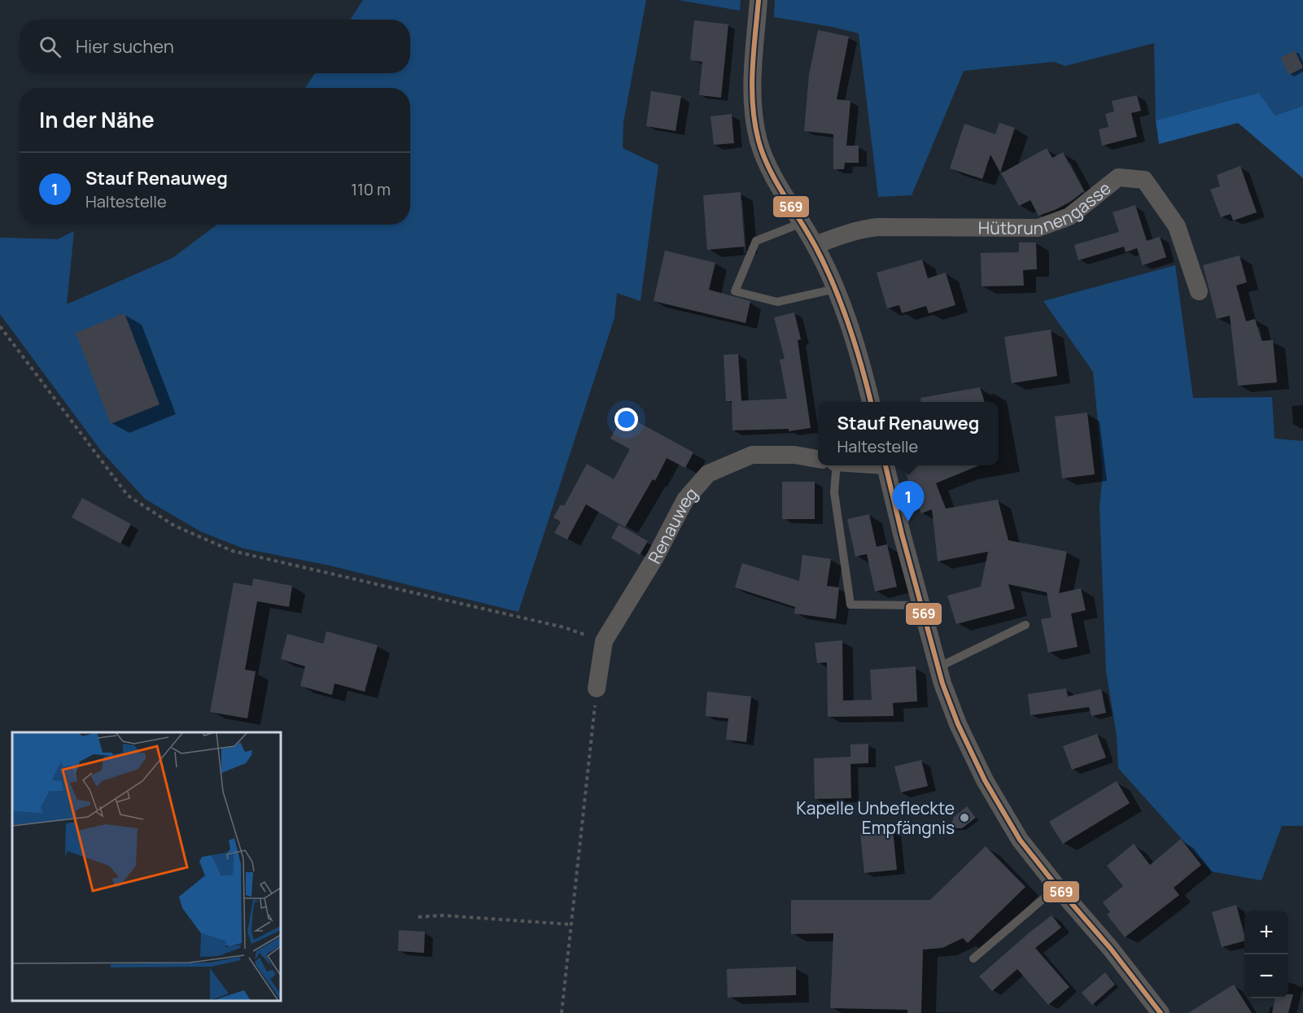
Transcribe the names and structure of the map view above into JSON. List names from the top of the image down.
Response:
{
  "streets": {
    "street": ["Hütbrunnengasse", "Renauweg"]
  },
  "places": ["Kapelle Unbefleckte Empfängnis"],
  "lines": ["transit line 569"],
  "page": {
    "search": "Hier suchen",
    "heading": "In der Nähe",
    "list": [
      {
        "mark": "1",
        "name": "Stauf Renauweg",
        "note": "Haltestelle",
        "value": "110 m"
      }
    ],
    "popup": ["Stauf Renauweg", "Haltestelle"],
    "pins": "1",
    "map_buttons": ["+", "−"]
  }
}
